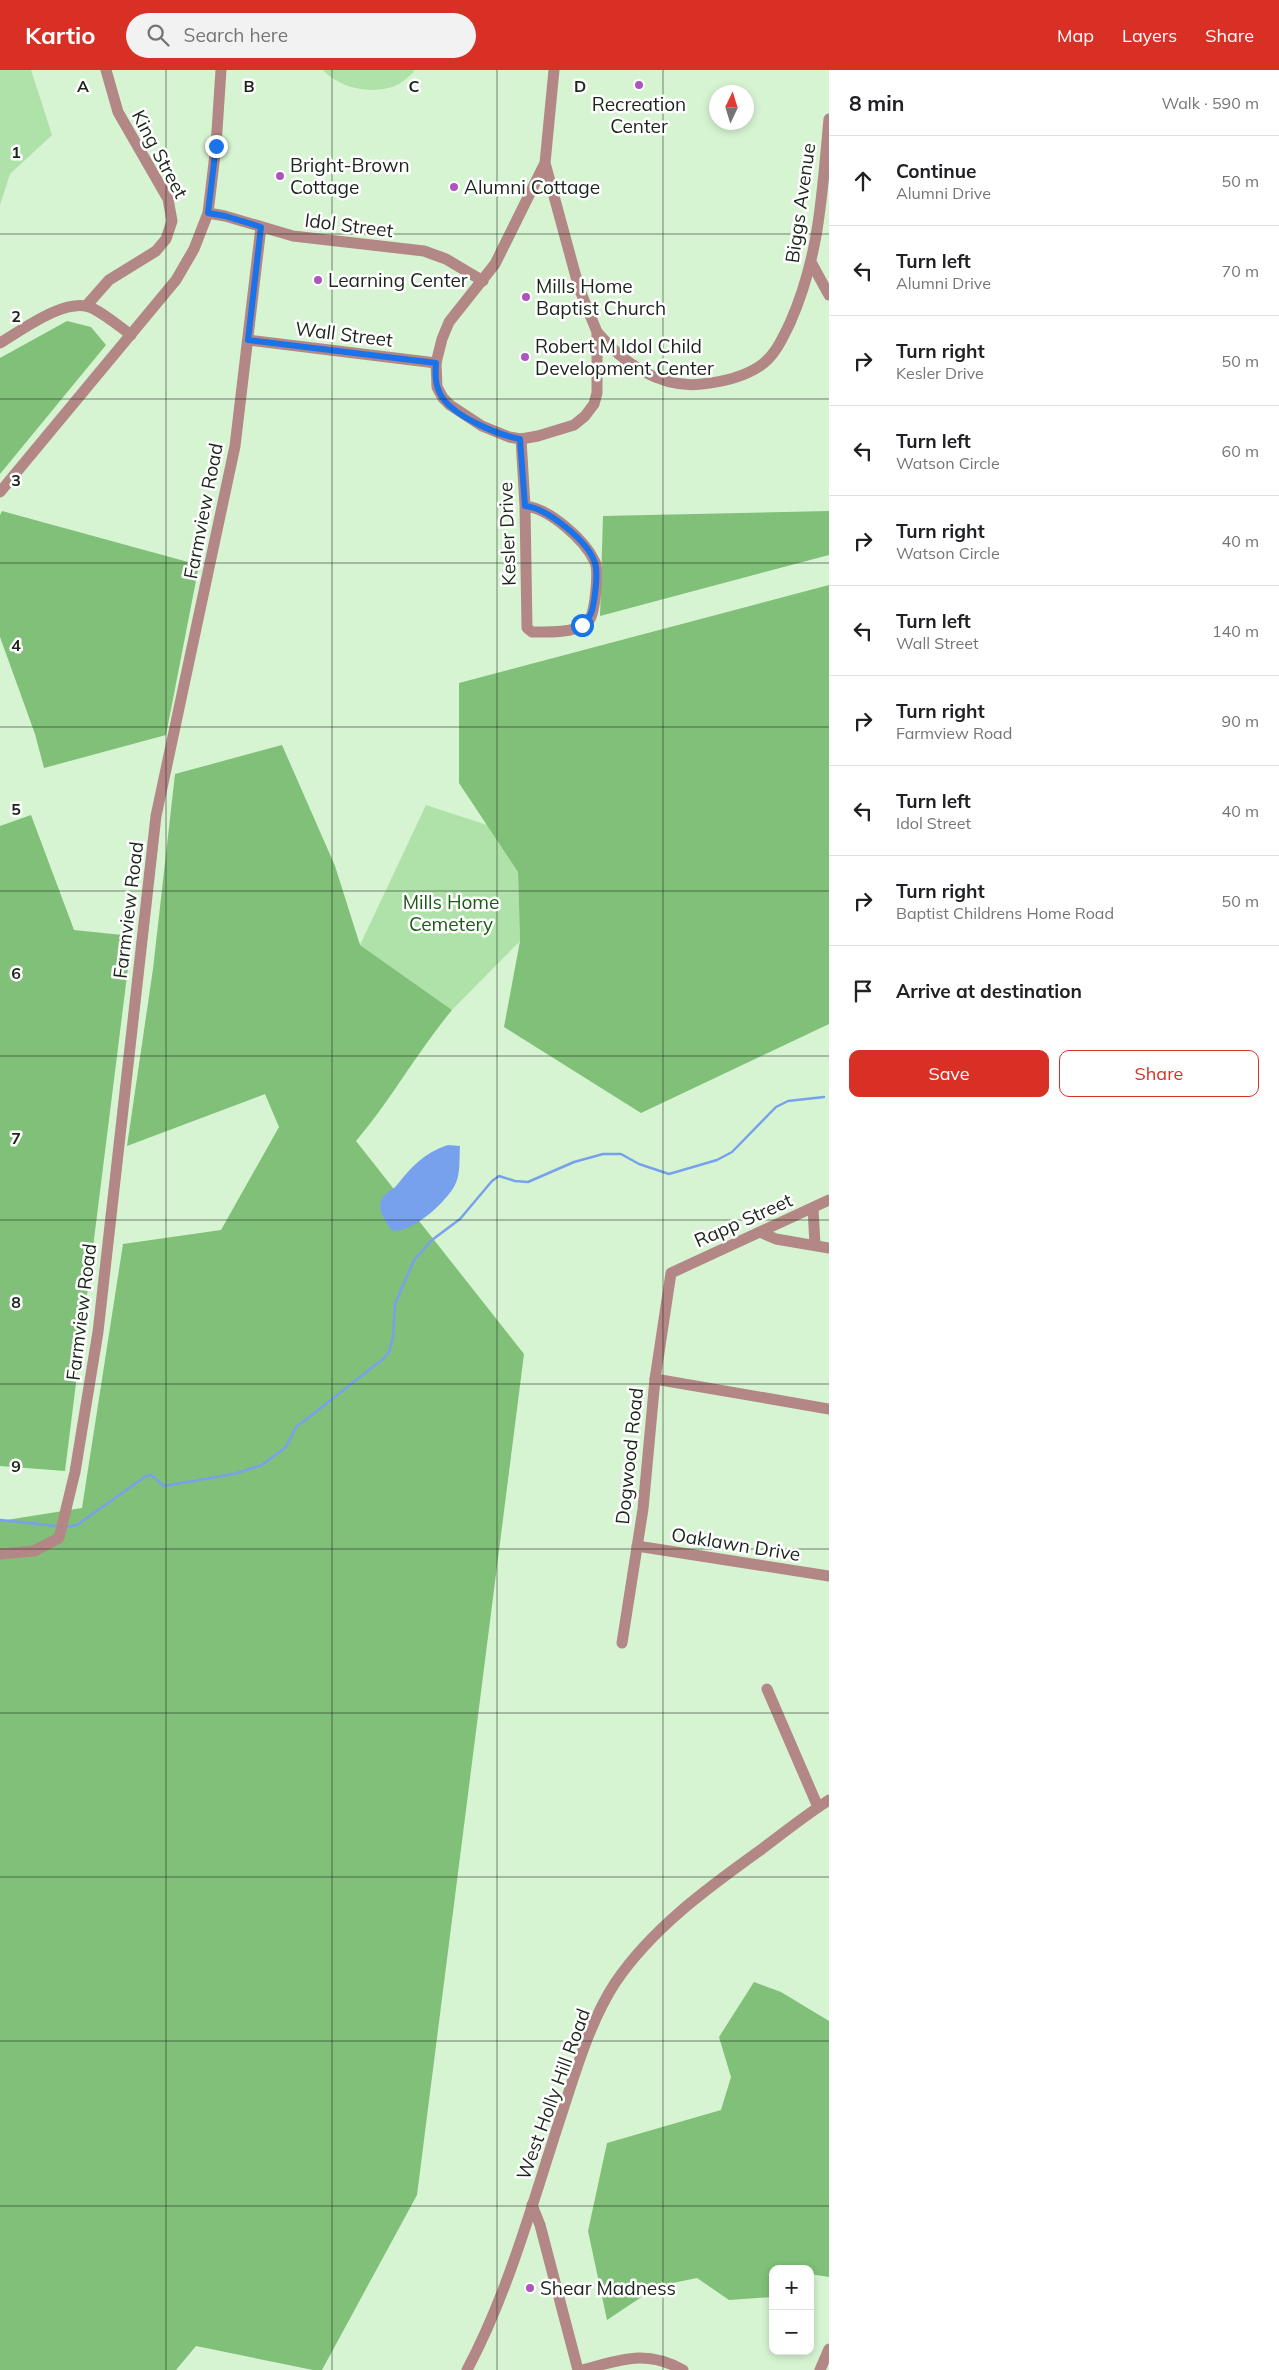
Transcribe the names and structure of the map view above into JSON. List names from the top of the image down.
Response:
{
  "streets": {
    "street": [
      "King Street",
      "Biggs Avenue",
      "Idol Street",
      "Wall Street",
      "Farmview Road",
      "Kesler Drive",
      "Rapp Street",
      "Dogwood Road",
      "Oaklawn Drive",
      "West Holly Hill Road"
    ]
  },
  "crossings": [
    ["Idol Street", "Farmview Road"],
    ["Wall Street", "Farmview Road"],
    ["Rapp Street", "Dogwood Road"],
    ["Dogwood Road", "Oaklawn Drive"]
  ],
  "parks": ["Mills Home Cemetery"],
  "places": [
    "Recreation Center",
    "Bright-Brown Cottage",
    "Alumni Cottage",
    "Learning Center",
    "Mills Home Baptist Church",
    "Robert M Idol Child Development Center",
    "Shear Madness"
  ],
  "north": "top",
  "page": {
    "header": "Kartio",
    "search": "Search here",
    "nav": ["Map", "Layers", "Share"],
    "heading": ["8 min", "Walk · 590 m"],
    "list": [
      ["Continue", "Alumni Drive", "50 m"],
      ["Turn left", "Alumni Drive", "70 m"],
      ["Turn right", "Kesler Drive", "50 m"],
      ["Turn left", "Watson Circle", "60 m"],
      ["Turn right", "Watson Circle", "40 m"],
      ["Turn left", "Wall Street", "140 m"],
      ["Turn right", "Farmview Road", "90 m"],
      ["Turn left", "Idol Street", "40 m"],
      ["Turn right", "Baptist Childrens Home Road", "50 m"],
      "Arrive at destination"
    ],
    "buttons": ["Save", "Share"],
    "map_buttons": ["+", "−"]
  },
  "grid": {
    "columns": [
      "A",
      "B",
      "C",
      "D"
    ],
    "rows": [
      "1",
      "2",
      "3",
      "4",
      "5",
      "6",
      "7",
      "8",
      "9"
    ]
  }
}
